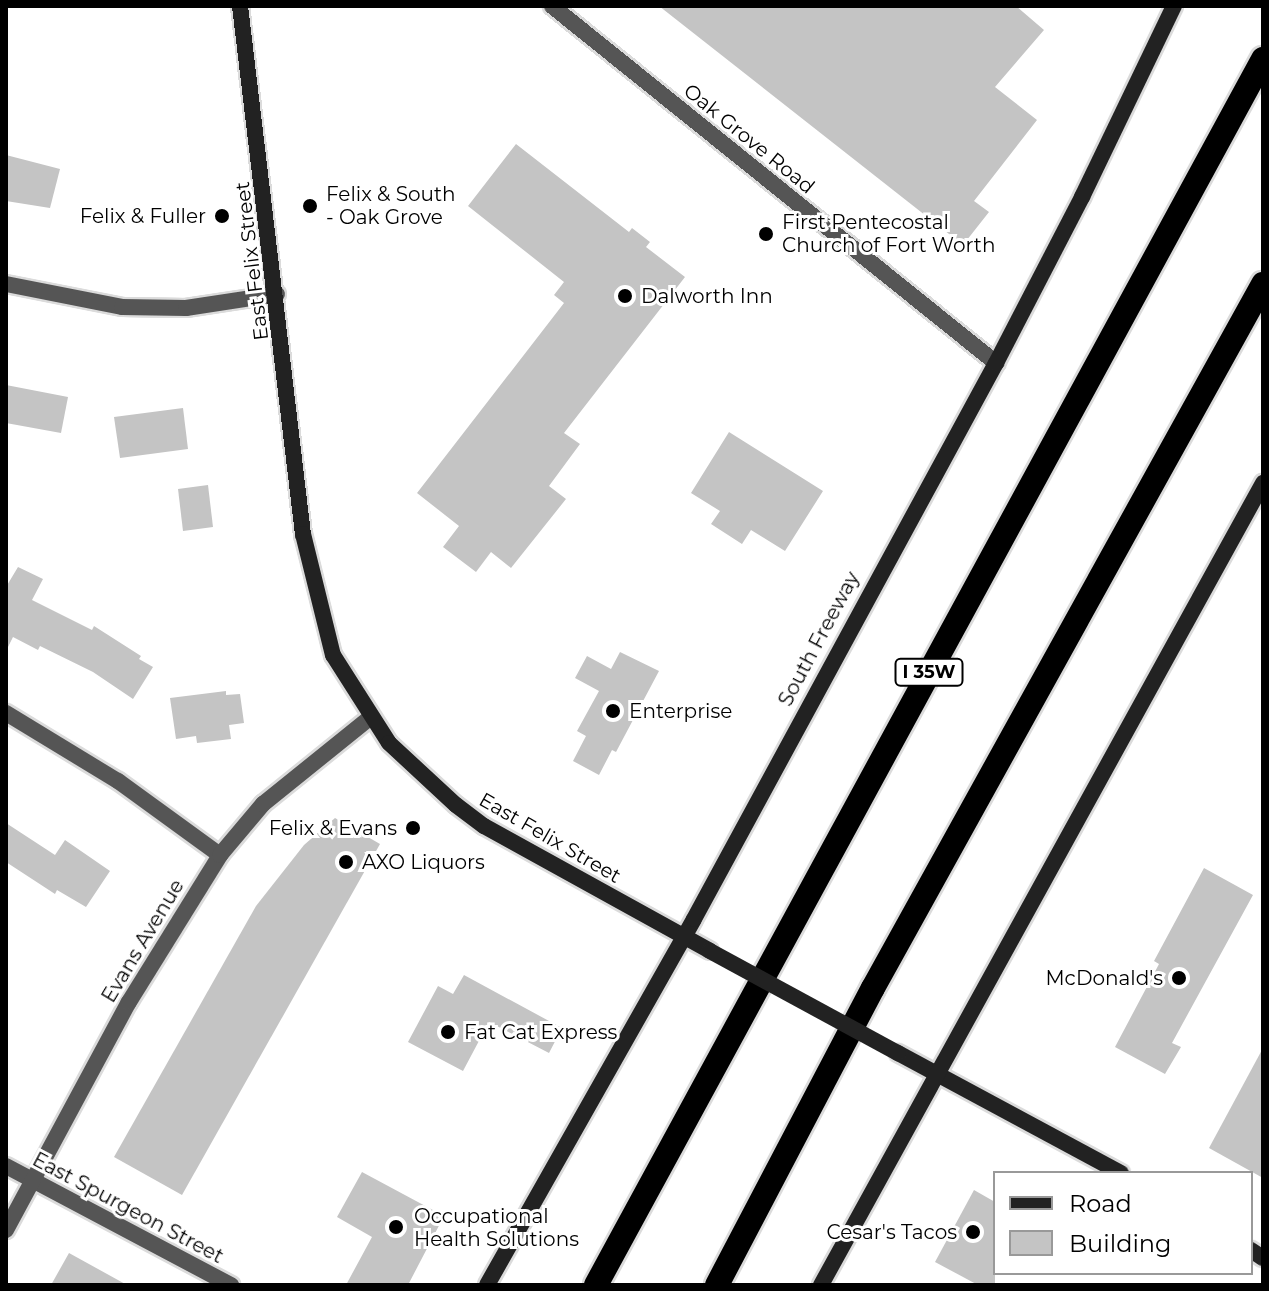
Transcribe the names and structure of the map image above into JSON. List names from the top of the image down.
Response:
{
  "streets": {
    "highway": ["I 35W"],
    "main road": ["East Felix Street", "South Freeway"],
    "street": ["Oak Grove Road", "Evans Avenue", "East Spurgeon Street"]
  },
  "crossings": [
    ["Oak Grove Road", "South Freeway"],
    ["East Felix Street", "South Freeway"],
    ["East Felix Street", "Evans Avenue"],
    ["Evans Avenue", "East Spurgeon Street"]
  ],
  "places": [
    "Felix & South - Oak Grove",
    "Felix & Fuller",
    "First Pentecostal Church of Fort Worth",
    "Dalworth Inn",
    "Enterprise",
    "Felix & Evans",
    "AXO Liquors",
    "McDonald's",
    "Fat Cat Express",
    "Occupational Health Solutions",
    "Cesar's Tacos"
  ],
  "legend": ["Road", "Building"]
}
